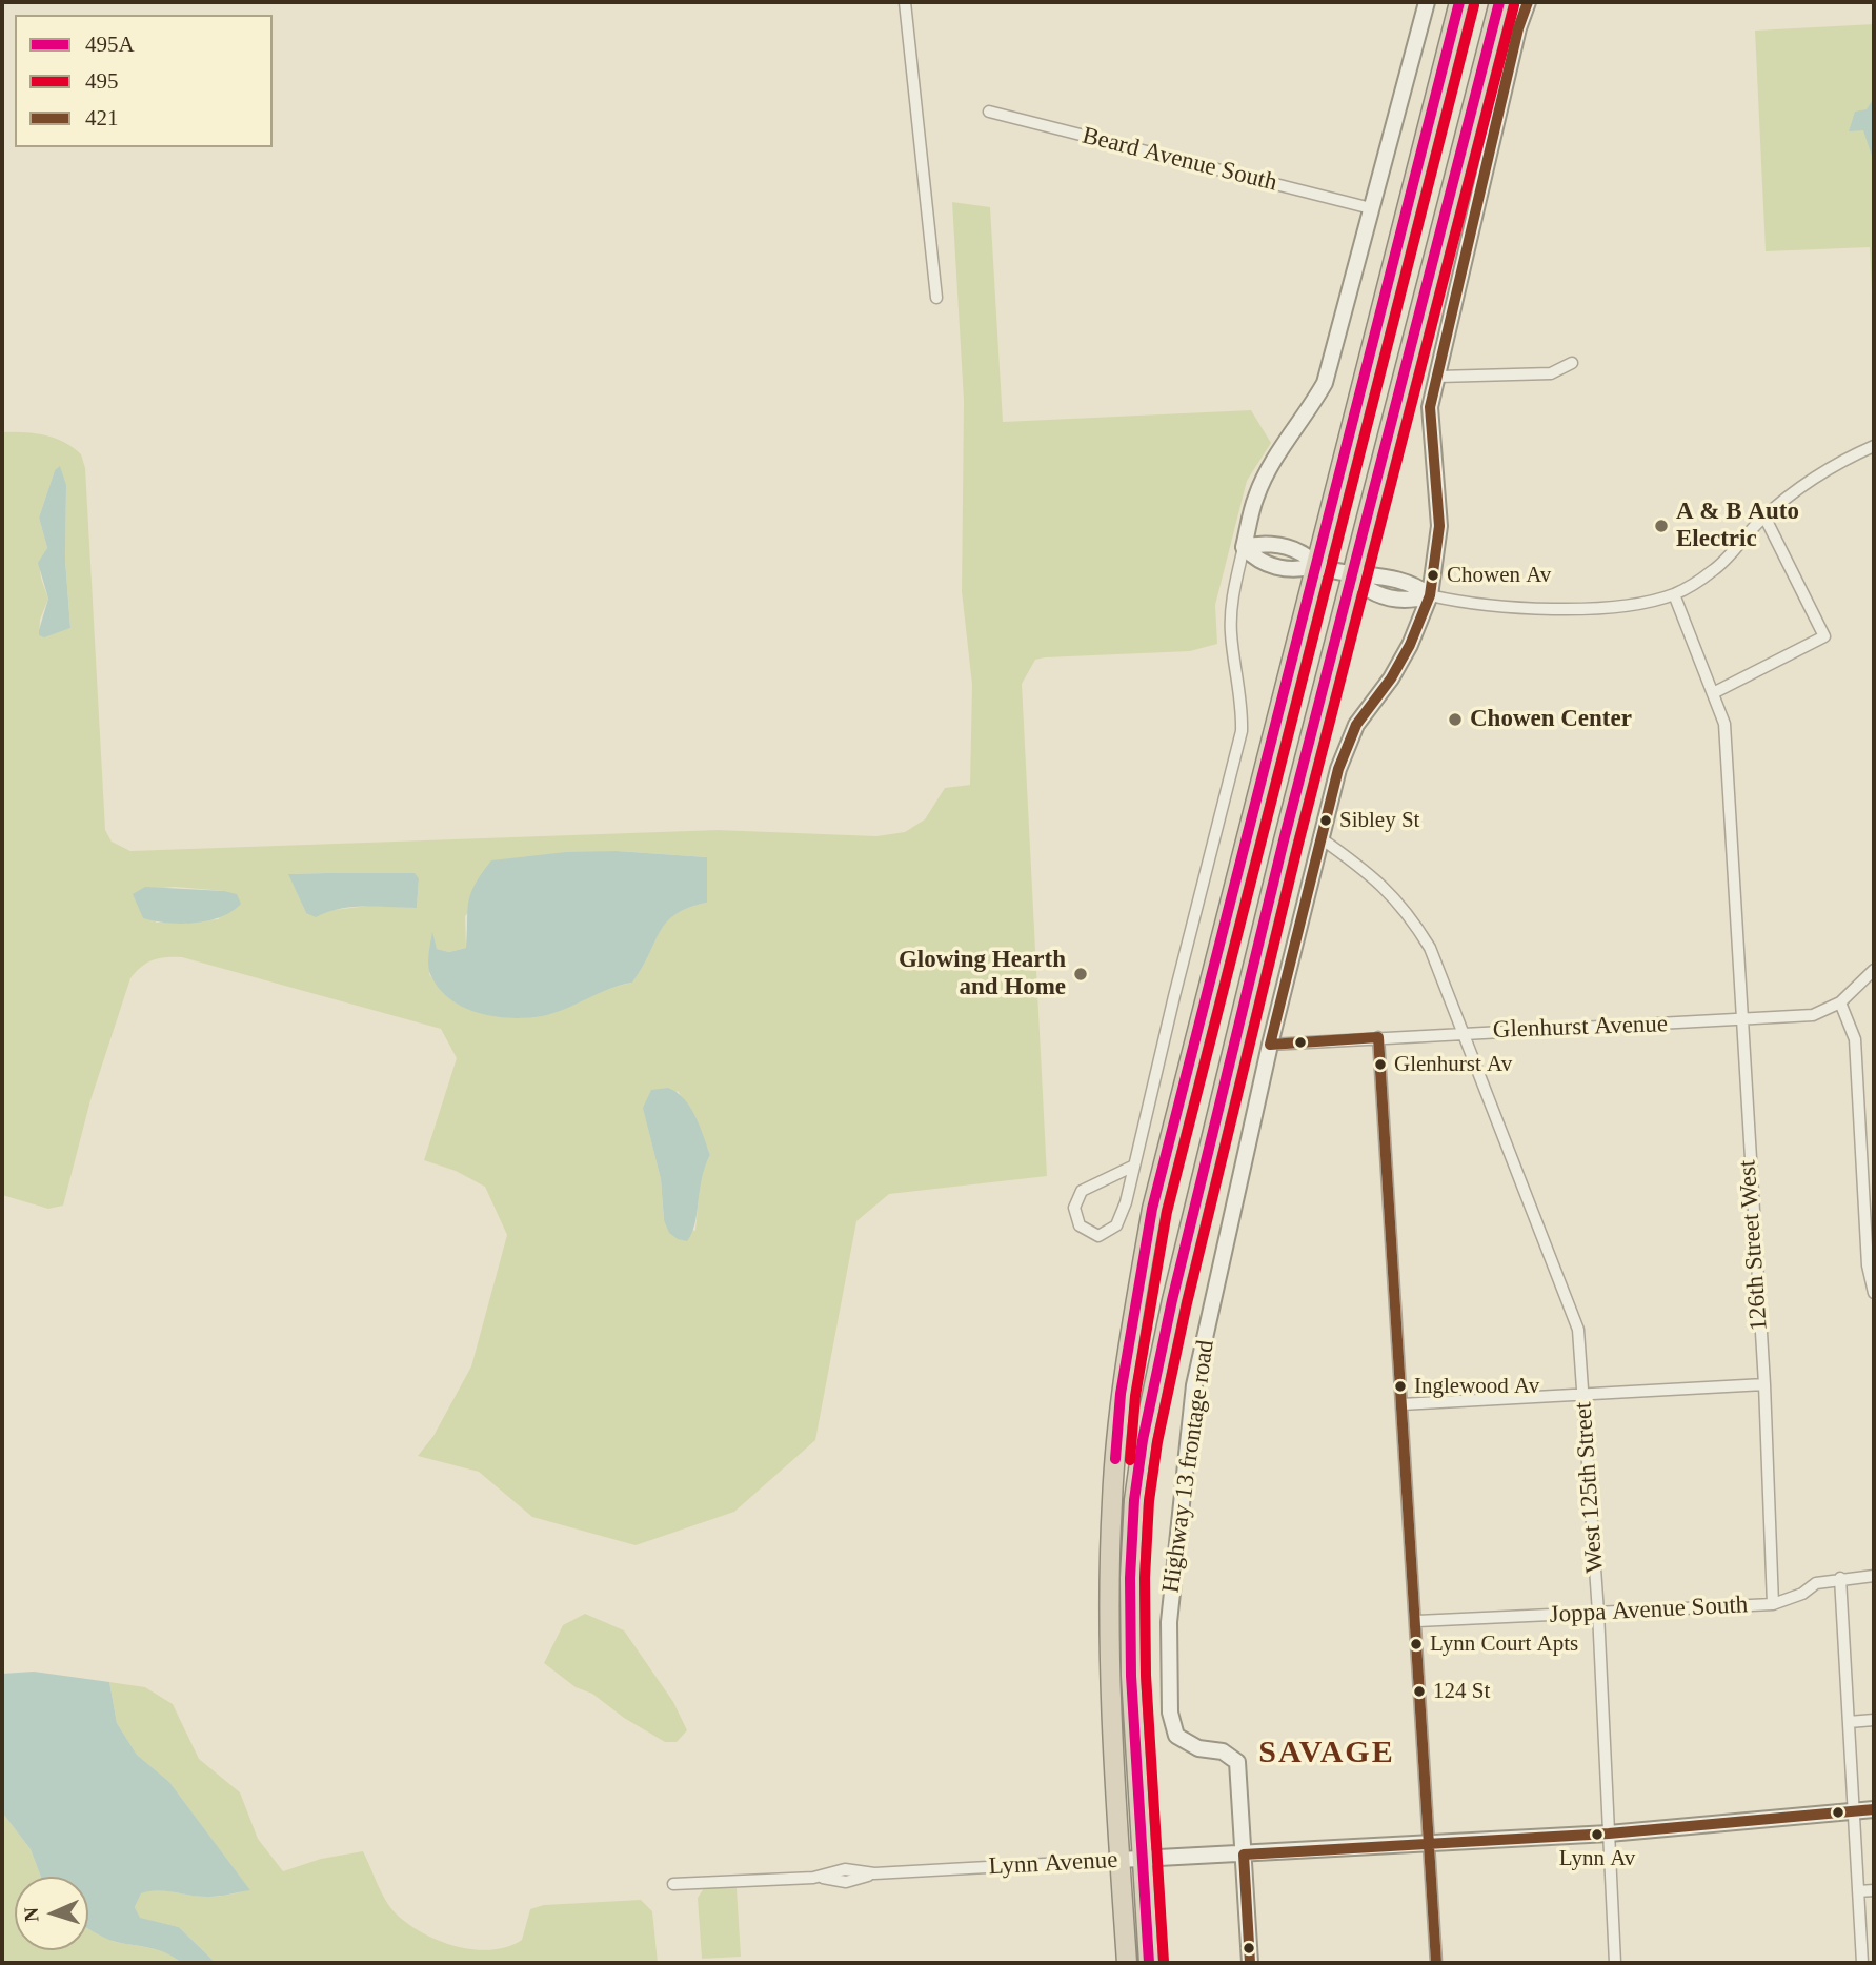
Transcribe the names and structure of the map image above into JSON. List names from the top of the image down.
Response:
{
  "streets": {
    "street": [
      "Beard Avenue South",
      "Glenhurst Avenue",
      "126th Street West",
      "Highway 13 frontage road",
      "West 125th Street",
      "Joppa Avenue South",
      "Lynn Avenue"
    ]
  },
  "crossings": [
    ["Glenhurst Avenue", "126th Street West"],
    ["Glenhurst Avenue", "Highway 13 frontage road"],
    ["Glenhurst Avenue", "West 125th Street"],
    ["126th Street West", "Joppa Avenue South"],
    ["Highway 13 frontage road", "Lynn Avenue"],
    ["West 125th Street", "Joppa Avenue South"],
    ["West 125th Street", "Lynn Avenue"]
  ],
  "districts": ["SAVAGE"],
  "places": [
    "A & B Auto Electric",
    "Chowen Av",
    "Chowen Center",
    "Sibley St",
    "Glowing Hearth and Home",
    "Glenhurst Av",
    "Inglewood Av",
    "Lynn Court Apts",
    "124 St",
    "Lynn Av"
  ],
  "lines": ["transit line 495A", "transit line 421", "transit line 495"],
  "legend": ["495A", "495", "421"],
  "north": "left"
}
